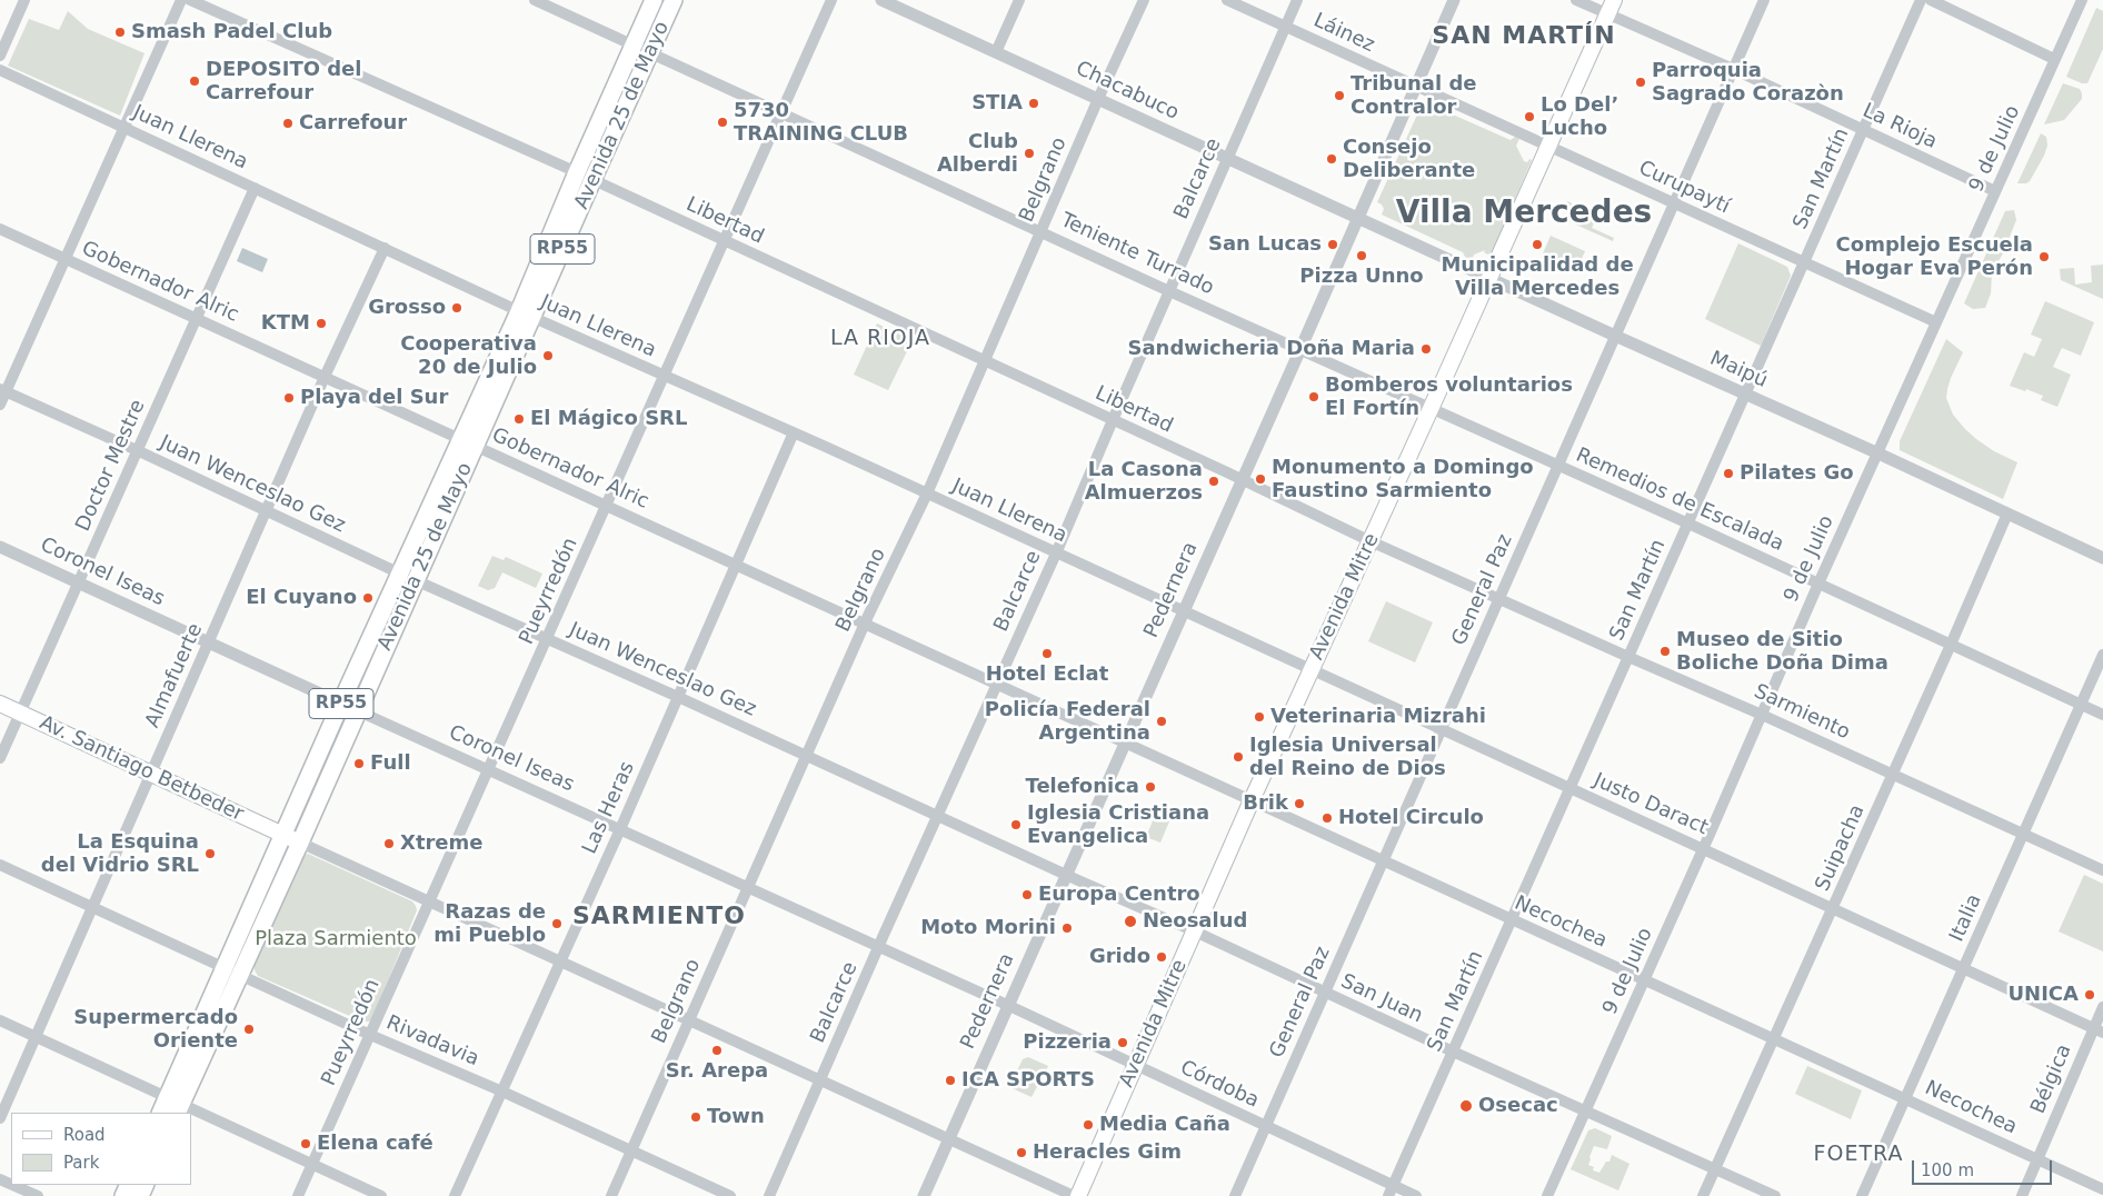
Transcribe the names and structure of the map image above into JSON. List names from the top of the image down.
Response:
{
  "streets": {
    "main road": [
      "Avenida 25 de Mayo",
      "RP55",
      "Avenida Mitre",
      "Av. Santiago Betbeder"
    ],
    "street": [
      "Láinez",
      "Chacabuco",
      "La Rioja",
      "Juan Llerena",
      "9 de Julio",
      "Balcarce",
      "San Martín",
      "Belgrano",
      "Curupaytí",
      "Libertad",
      "Teniente Turrado",
      "Gobernador Alric",
      "Maipú",
      "Doctor Mestre",
      "Juan Wenceslao Gez",
      "Remedios de Escalada",
      "Coronel Iseas",
      "Pedernera",
      "General Paz",
      "Pueyrredón",
      "Almafuerte",
      "Sarmiento",
      "Justo Daract",
      "Las Heras",
      "Suipacha",
      "Italia",
      "Necochea",
      "San Juan",
      "Rivadavia",
      "Bélgica",
      "Córdoba"
    ]
  },
  "crossings": [
    ["Láinez", "Balcarce"],
    ["Láinez", "Curupaytí"],
    ["Láinez", "Pedernera"],
    ["Chacabuco", "Balcarce"],
    ["Chacabuco", "Belgrano"],
    ["Chacabuco", "Maipú"],
    ["Chacabuco", "Pedernera"],
    ["Avenida 25 de Mayo", "Juan Llerena"],
    ["Avenida 25 de Mayo", "Libertad"],
    ["Avenida 25 de Mayo", "Teniente Turrado"],
    ["Avenida 25 de Mayo", "Gobernador Alric"],
    ["Avenida 25 de Mayo", "Juan Wenceslao Gez"],
    ["Avenida 25 de Mayo", "Coronel Iseas"],
    ["Avenida 25 de Mayo", "Av. Santiago Betbeder"],
    ["Avenida 25 de Mayo", "Rivadavia"],
    ["La Rioja", "9 de Julio"],
    ["La Rioja", "San Martín"],
    ["La Rioja", "General Paz"],
    ["La Rioja", "Avenida Mitre"],
    ["Juan Llerena", "Balcarce"],
    ["Juan Llerena", "Belgrano"],
    ["Juan Llerena", "Doctor Mestre"],
    ["Juan Llerena", "Pedernera"],
    ["Juan Llerena", "Pueyrredón"],
    ["Juan Llerena", "Almafuerte"],
    ["Juan Llerena", "Justo Daract"],
    ["Juan Llerena", "Las Heras"],
    ["9 de Julio", "Curupaytí"],
    ["9 de Julio", "Maipú"],
    ["9 de Julio", "Remedios de Escalada"],
    ["9 de Julio", "Sarmiento"],
    ["9 de Julio", "Justo Daract"],
    ["9 de Julio", "Necochea"],
    ["9 de Julio", "San Juan"],
    ["Balcarce", "Libertad"],
    ["Balcarce", "Teniente Turrado"],
    ["Balcarce", "Gobernador Alric"],
    ["Balcarce", "Juan Wenceslao Gez"],
    ["Balcarce", "Coronel Iseas"],
    ["San Martín", "Curupaytí"],
    ["San Martín", "Maipú"],
    ["San Martín", "Remedios de Escalada"],
    ["San Martín", "Sarmiento"],
    ["San Martín", "Justo Daract"],
    ["San Martín", "Necochea"],
    ["San Martín", "San Juan"],
    ["San Martín", "Córdoba"],
    ["Belgrano", "Libertad"],
    ["Belgrano", "Teniente Turrado"],
    ["Belgrano", "Gobernador Alric"],
    ["Belgrano", "Juan Wenceslao Gez"],
    ["Belgrano", "Coronel Iseas"],
    ["Belgrano", "Rivadavia"],
    ["Curupaytí", "Pedernera"],
    ["Curupaytí", "General Paz"],
    ["Curupaytí", "Avenida Mitre"],
    ["Libertad", "Pedernera"],
    ["Libertad", "Pueyrredón"],
    ["Libertad", "Sarmiento"],
    ["Teniente Turrado", "Remedios de Escalada"],
    ["Teniente Turrado", "Pedernera"],
    ["Teniente Turrado", "Pueyrredón"],
    ["Gobernador Alric", "Doctor Mestre"],
    ["Gobernador Alric", "Pedernera"],
    ["Gobernador Alric", "Pueyrredón"],
    ["Gobernador Alric", "Almafuerte"],
    ["Gobernador Alric", "Las Heras"],
    ["Gobernador Alric", "Necochea"],
    ["Maipú", "Pedernera"],
    ["Maipú", "General Paz"],
    ["Maipú", "Avenida Mitre"],
    ["Maipú", "Suipacha"],
    ["Doctor Mestre", "Juan Wenceslao Gez"],
    ["Doctor Mestre", "Coronel Iseas"],
    ["Doctor Mestre", "Av. Santiago Betbeder"],
    ["Juan Wenceslao Gez", "Pedernera"],
    ["Juan Wenceslao Gez", "Pueyrredón"],
    ["Juan Wenceslao Gez", "Almafuerte"],
    ["Juan Wenceslao Gez", "Las Heras"],
    ["Juan Wenceslao Gez", "San Juan"],
    ["Remedios de Escalada", "Pedernera"],
    ["Remedios de Escalada", "General Paz"],
    ["Remedios de Escalada", "Avenida Mitre"],
    ["Remedios de Escalada", "Suipacha"],
    ["Remedios de Escalada", "Italia"],
    ["Coronel Iseas", "Pedernera"],
    ["Coronel Iseas", "Pueyrredón"],
    ["Coronel Iseas", "Almafuerte"],
    ["Coronel Iseas", "Las Heras"],
    ["Coronel Iseas", "Córdoba"],
    ["Pedernera", "Sarmiento"],
    ["Pedernera", "Justo Daract"],
    ["Pedernera", "Necochea"],
    ["Pedernera", "San Juan"],
    ["Pedernera", "Córdoba"],
    ["General Paz", "Sarmiento"],
    ["General Paz", "Justo Daract"],
    ["General Paz", "Necochea"],
    ["General Paz", "San Juan"],
    ["General Paz", "Córdoba"],
    ["Pueyrredón", "Rivadavia"],
    ["Avenida Mitre", "Sarmiento"],
    ["Avenida Mitre", "Justo Daract"],
    ["Avenida Mitre", "Necochea"],
    ["Avenida Mitre", "San Juan"],
    ["Avenida Mitre", "Córdoba"],
    ["Almafuerte", "Av. Santiago Betbeder"],
    ["Almafuerte", "Rivadavia"],
    ["Sarmiento", "Suipacha"],
    ["Sarmiento", "Italia"],
    ["Justo Daract", "Suipacha"],
    ["Justo Daract", "Italia"],
    ["Justo Daract", "Bélgica"],
    ["Las Heras", "Rivadavia"],
    ["Suipacha", "Necochea"],
    ["Suipacha", "San Juan"],
    ["Italia", "Necochea"],
    ["Necochea", "Bélgica"]
  ],
  "districts": [
    "SAN MARTÍN",
    "Villa Mercedes",
    "LA RIOJA",
    "SARMIENTO",
    "FOETRA"
  ],
  "parks": ["Plaza Sarmiento"],
  "places": [
    "Smash Padel Club",
    "DEPOSITO del Carrefour",
    "Parroquia Sagrado Corazòn",
    "Tribunal de Contralor",
    "STIA",
    "Lo Del’ Lucho",
    "5730 TRAINING CLUB",
    "Carrefour",
    "Club Alberdi",
    "Consejo Deliberante",
    "San Lucas",
    "Municipalidad de Villa Mercedes",
    "Pizza Unno",
    "Complejo Escuela Hogar Eva Perón",
    "Grosso",
    "KTM",
    "Sandwicheria Doña Maria",
    "Cooperativa 20 de Julio",
    "Bomberos voluntarios El Fortín",
    "Playa del Sur",
    "El Mágico SRL",
    "Pilates Go",
    "Monumento a Domingo Faustino Sarmiento",
    "La Casona Almuerzos",
    "El Cuyano",
    "Museo de Sitio Boliche Doña Dima",
    "Hotel Eclat",
    "Veterinaria Mizrahi",
    "Policía Federal Argentina",
    "Iglesia Universal del Reino de Dios",
    "Full",
    "Telefonica",
    "Brik",
    "Hotel Circulo",
    "Iglesia Cristiana Evangelica",
    "Xtreme",
    "La Esquina del Vidrio SRL",
    "Europa Centro",
    "Neosalud",
    "Razas de mi Pueblo",
    "Moto Morini",
    "Grido",
    "UNICA",
    "Supermercado Oriente",
    "Pizzeria",
    "Sr. Arepa",
    "ICA SPORTS",
    "Osecac",
    "Town",
    "Media Caña",
    "Elena café",
    "Heracles Gim"
  ],
  "legend": ["Road", "Park"],
  "scale_bar": "100 m"
}
